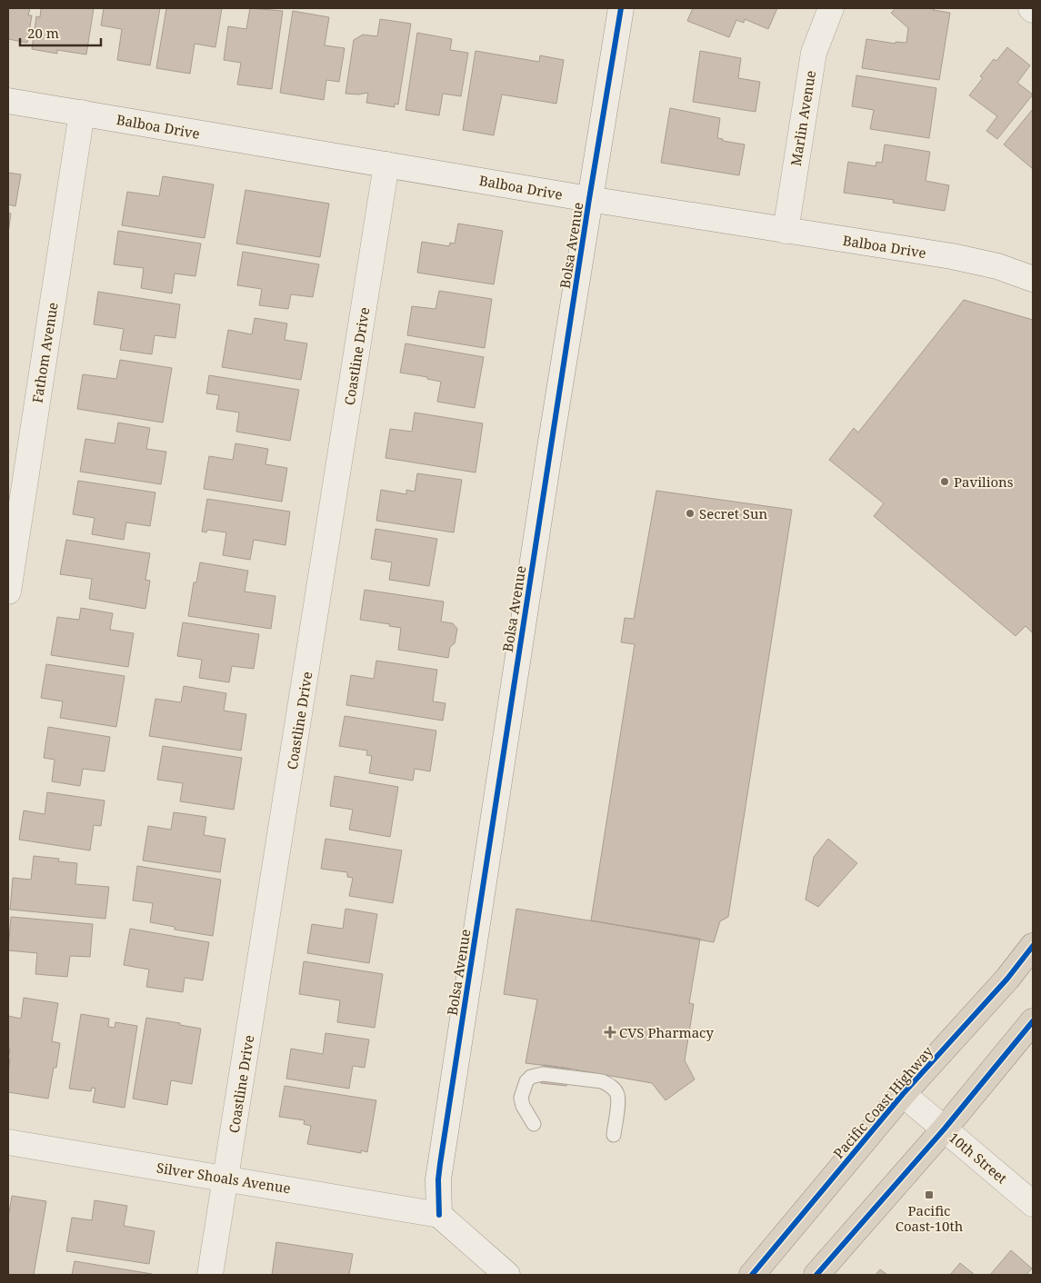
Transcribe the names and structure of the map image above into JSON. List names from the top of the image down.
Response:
{
  "streets": {
    "highway": ["Pacific Coast Highway"],
    "street": [
      "Marlin Avenue",
      "Balboa Drive",
      "Bolsa Avenue",
      "Fathom Avenue",
      "Coastline Drive",
      "10th Street",
      "Silver Shoals Avenue"
    ]
  },
  "crossings": [
    ["Marlin Avenue", "Balboa Drive"],
    ["Balboa Drive", "Bolsa Avenue"],
    ["Balboa Drive", "Fathom Avenue"],
    ["Balboa Drive", "Coastline Drive"],
    ["Bolsa Avenue", "Silver Shoals Avenue"],
    ["Coastline Drive", "Silver Shoals Avenue"],
    ["Pacific Coast Highway", "10th Street"]
  ],
  "places": {
    "other": ["Pavilions", "Secret Sun"],
    "health": ["CVS Pharmacy"],
    "transit": ["Pacific Coast-10th"]
  },
  "scale_bar": "20 m"
}
